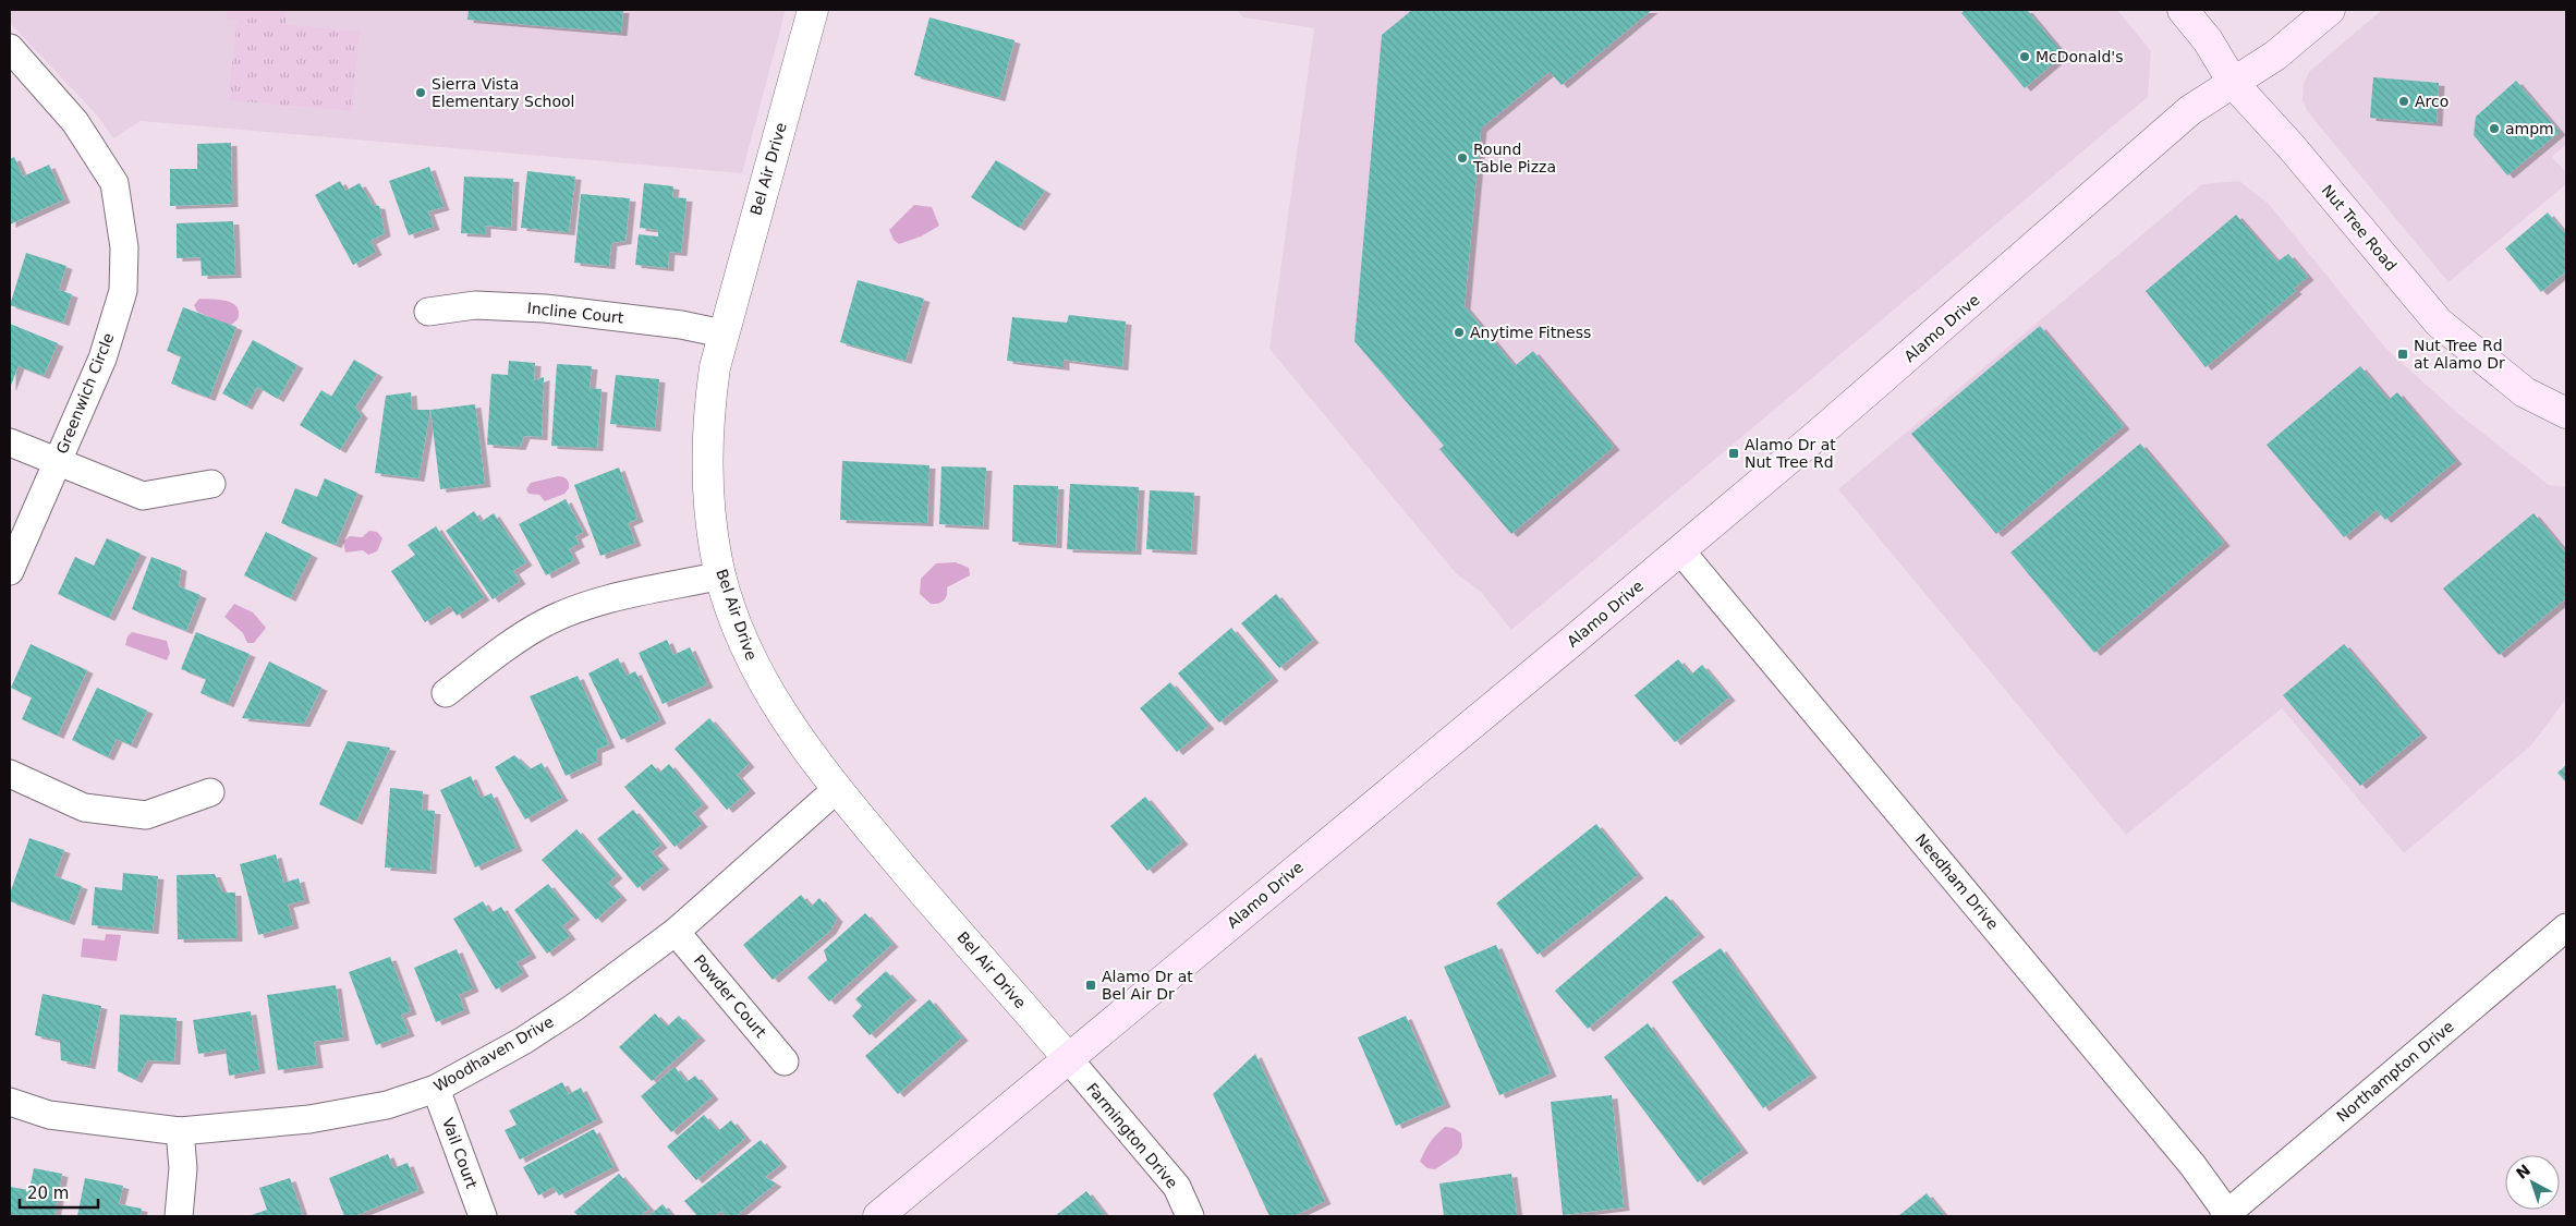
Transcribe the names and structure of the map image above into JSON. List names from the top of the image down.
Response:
{
  "streets": {
    "main road": ["Nut Tree Road", "Alamo Drive"],
    "street": [
      "Bel Air Drive",
      "Incline Court",
      "Greenwich Circle",
      "Needham Drive",
      "Powder Court",
      "Woodhaven Drive",
      "Northampton Drive",
      "Farmington Drive",
      "Vail Court"
    ]
  },
  "crossings": [
    ["Bel Air Drive", "Incline Court"],
    ["Bel Air Drive", "Alamo Drive"],
    ["Bel Air Drive", "Woodhaven Drive"],
    ["Bel Air Drive", "Farmington Drive"],
    ["Nut Tree Road", "Alamo Drive"],
    ["Alamo Drive", "Needham Drive"],
    ["Alamo Drive", "Farmington Drive"],
    ["Needham Drive", "Northampton Drive"],
    ["Powder Court", "Woodhaven Drive"],
    ["Woodhaven Drive", "Vail Court"]
  ],
  "places": {
    "other": [
      "McDonald's",
      "Sierra Vista Elementary School",
      "Arco",
      "ampm",
      "Round Table Pizza",
      "Anytime Fitness"
    ],
    "transit": ["Nut Tree Rd at Alamo Dr", "Alamo Dr at Nut Tree Rd", "Alamo Dr at Bel Air Dr"]
  },
  "scale_bar": "20 m",
  "north": "top left"
}
